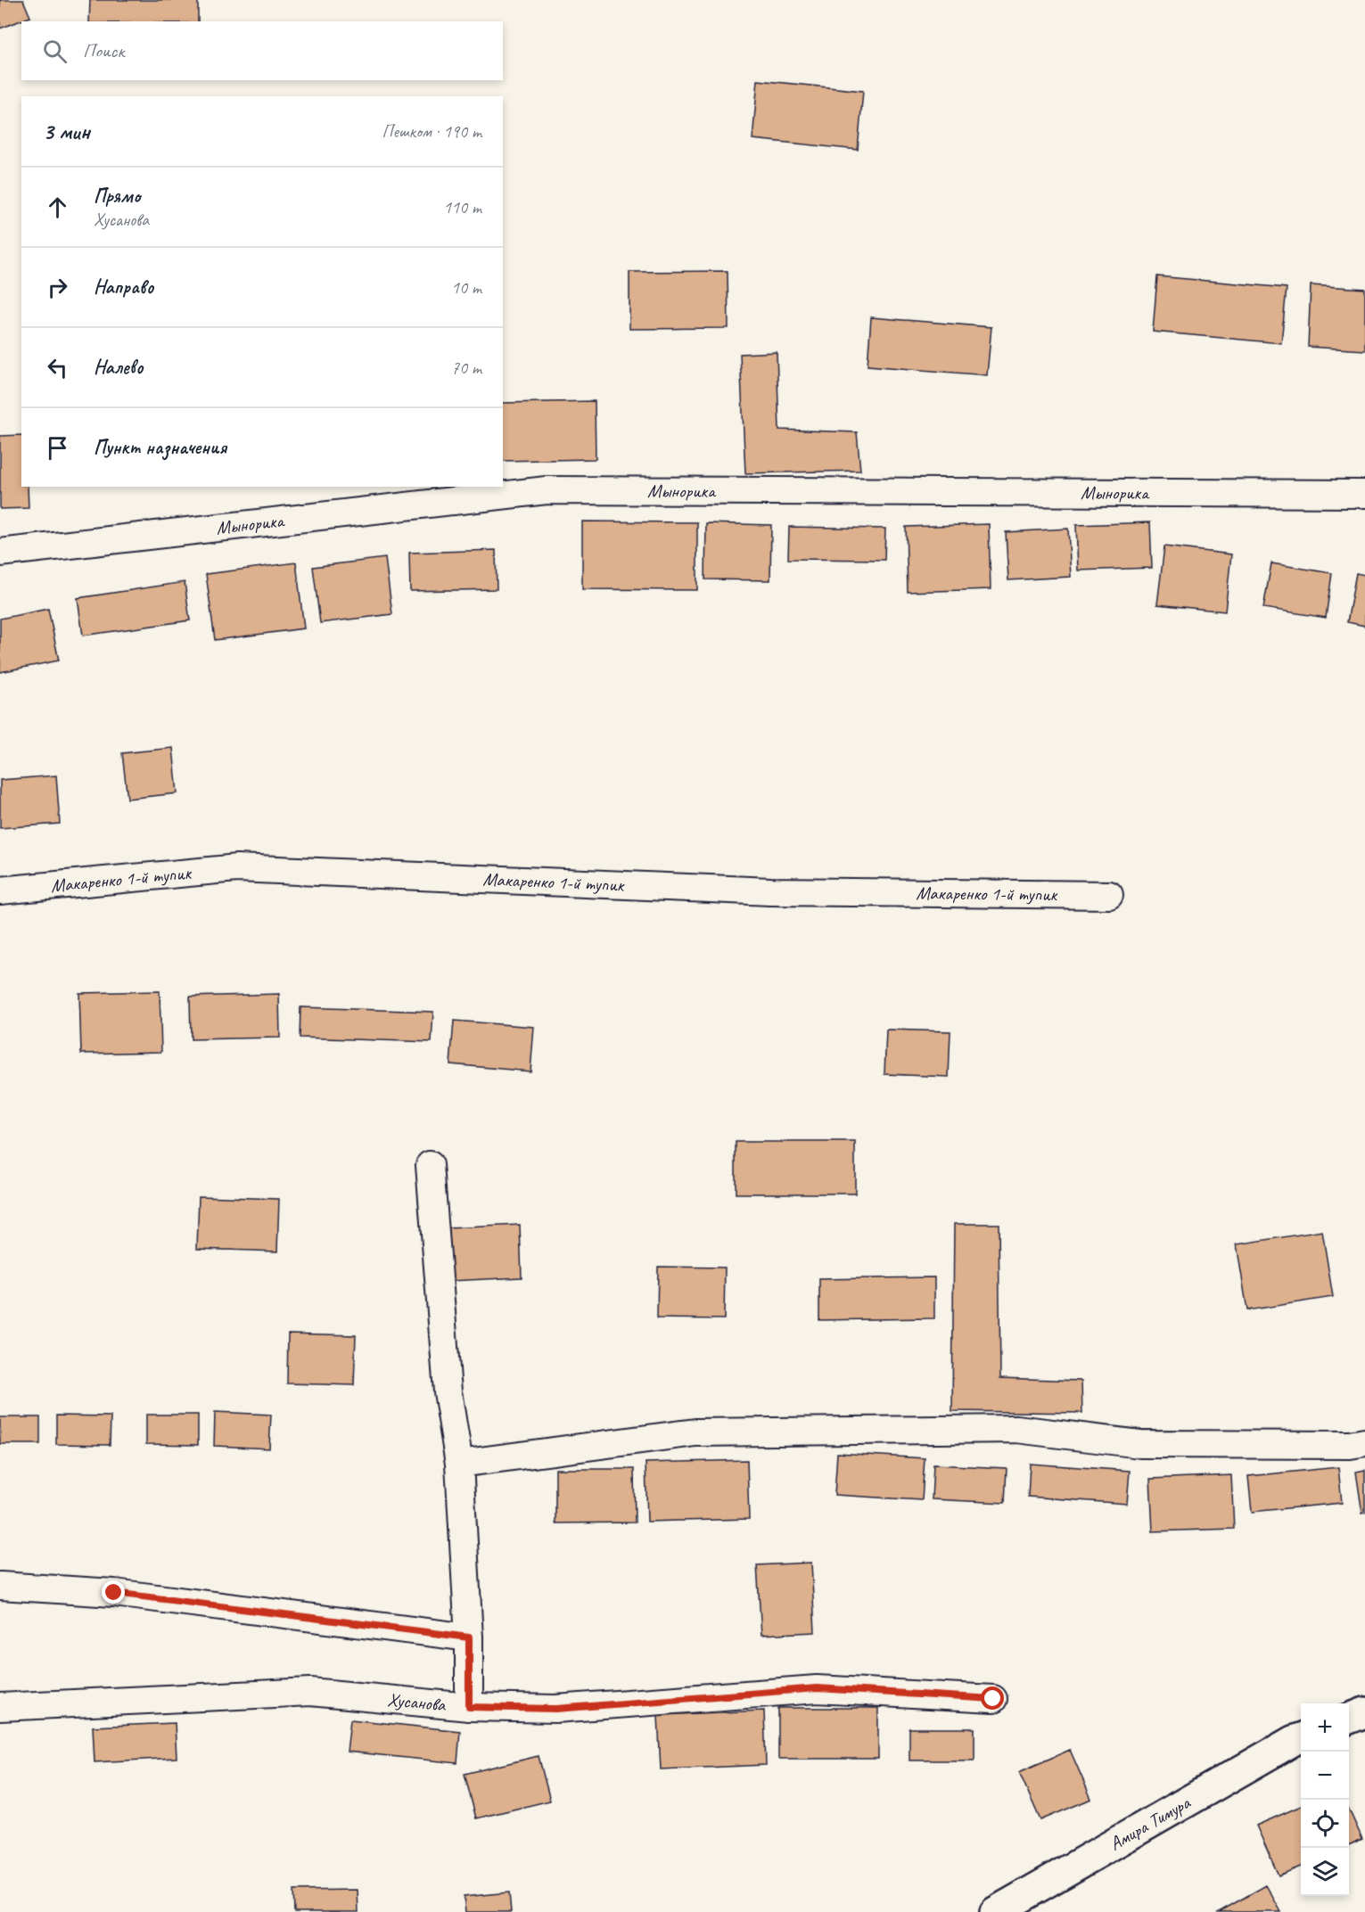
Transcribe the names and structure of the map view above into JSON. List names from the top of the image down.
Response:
{
  "streets": {
    "street": [
      "Мынорика",
      "Макаренко 1-й тупик",
      "Хусанова",
      "Амира Тимура"
    ]
  },
  "page": {
    "search": "Поиск",
    "heading": ["3 мин", "Пешком · 190 m"],
    "list": [
      ["Прямо", "Хусанова", "110 m"],
      ["Направо", "10 m"],
      ["Налево", "70 m"],
      "Пункт назначения"
    ],
    "map_buttons": ["+", "−"]
  }
}
